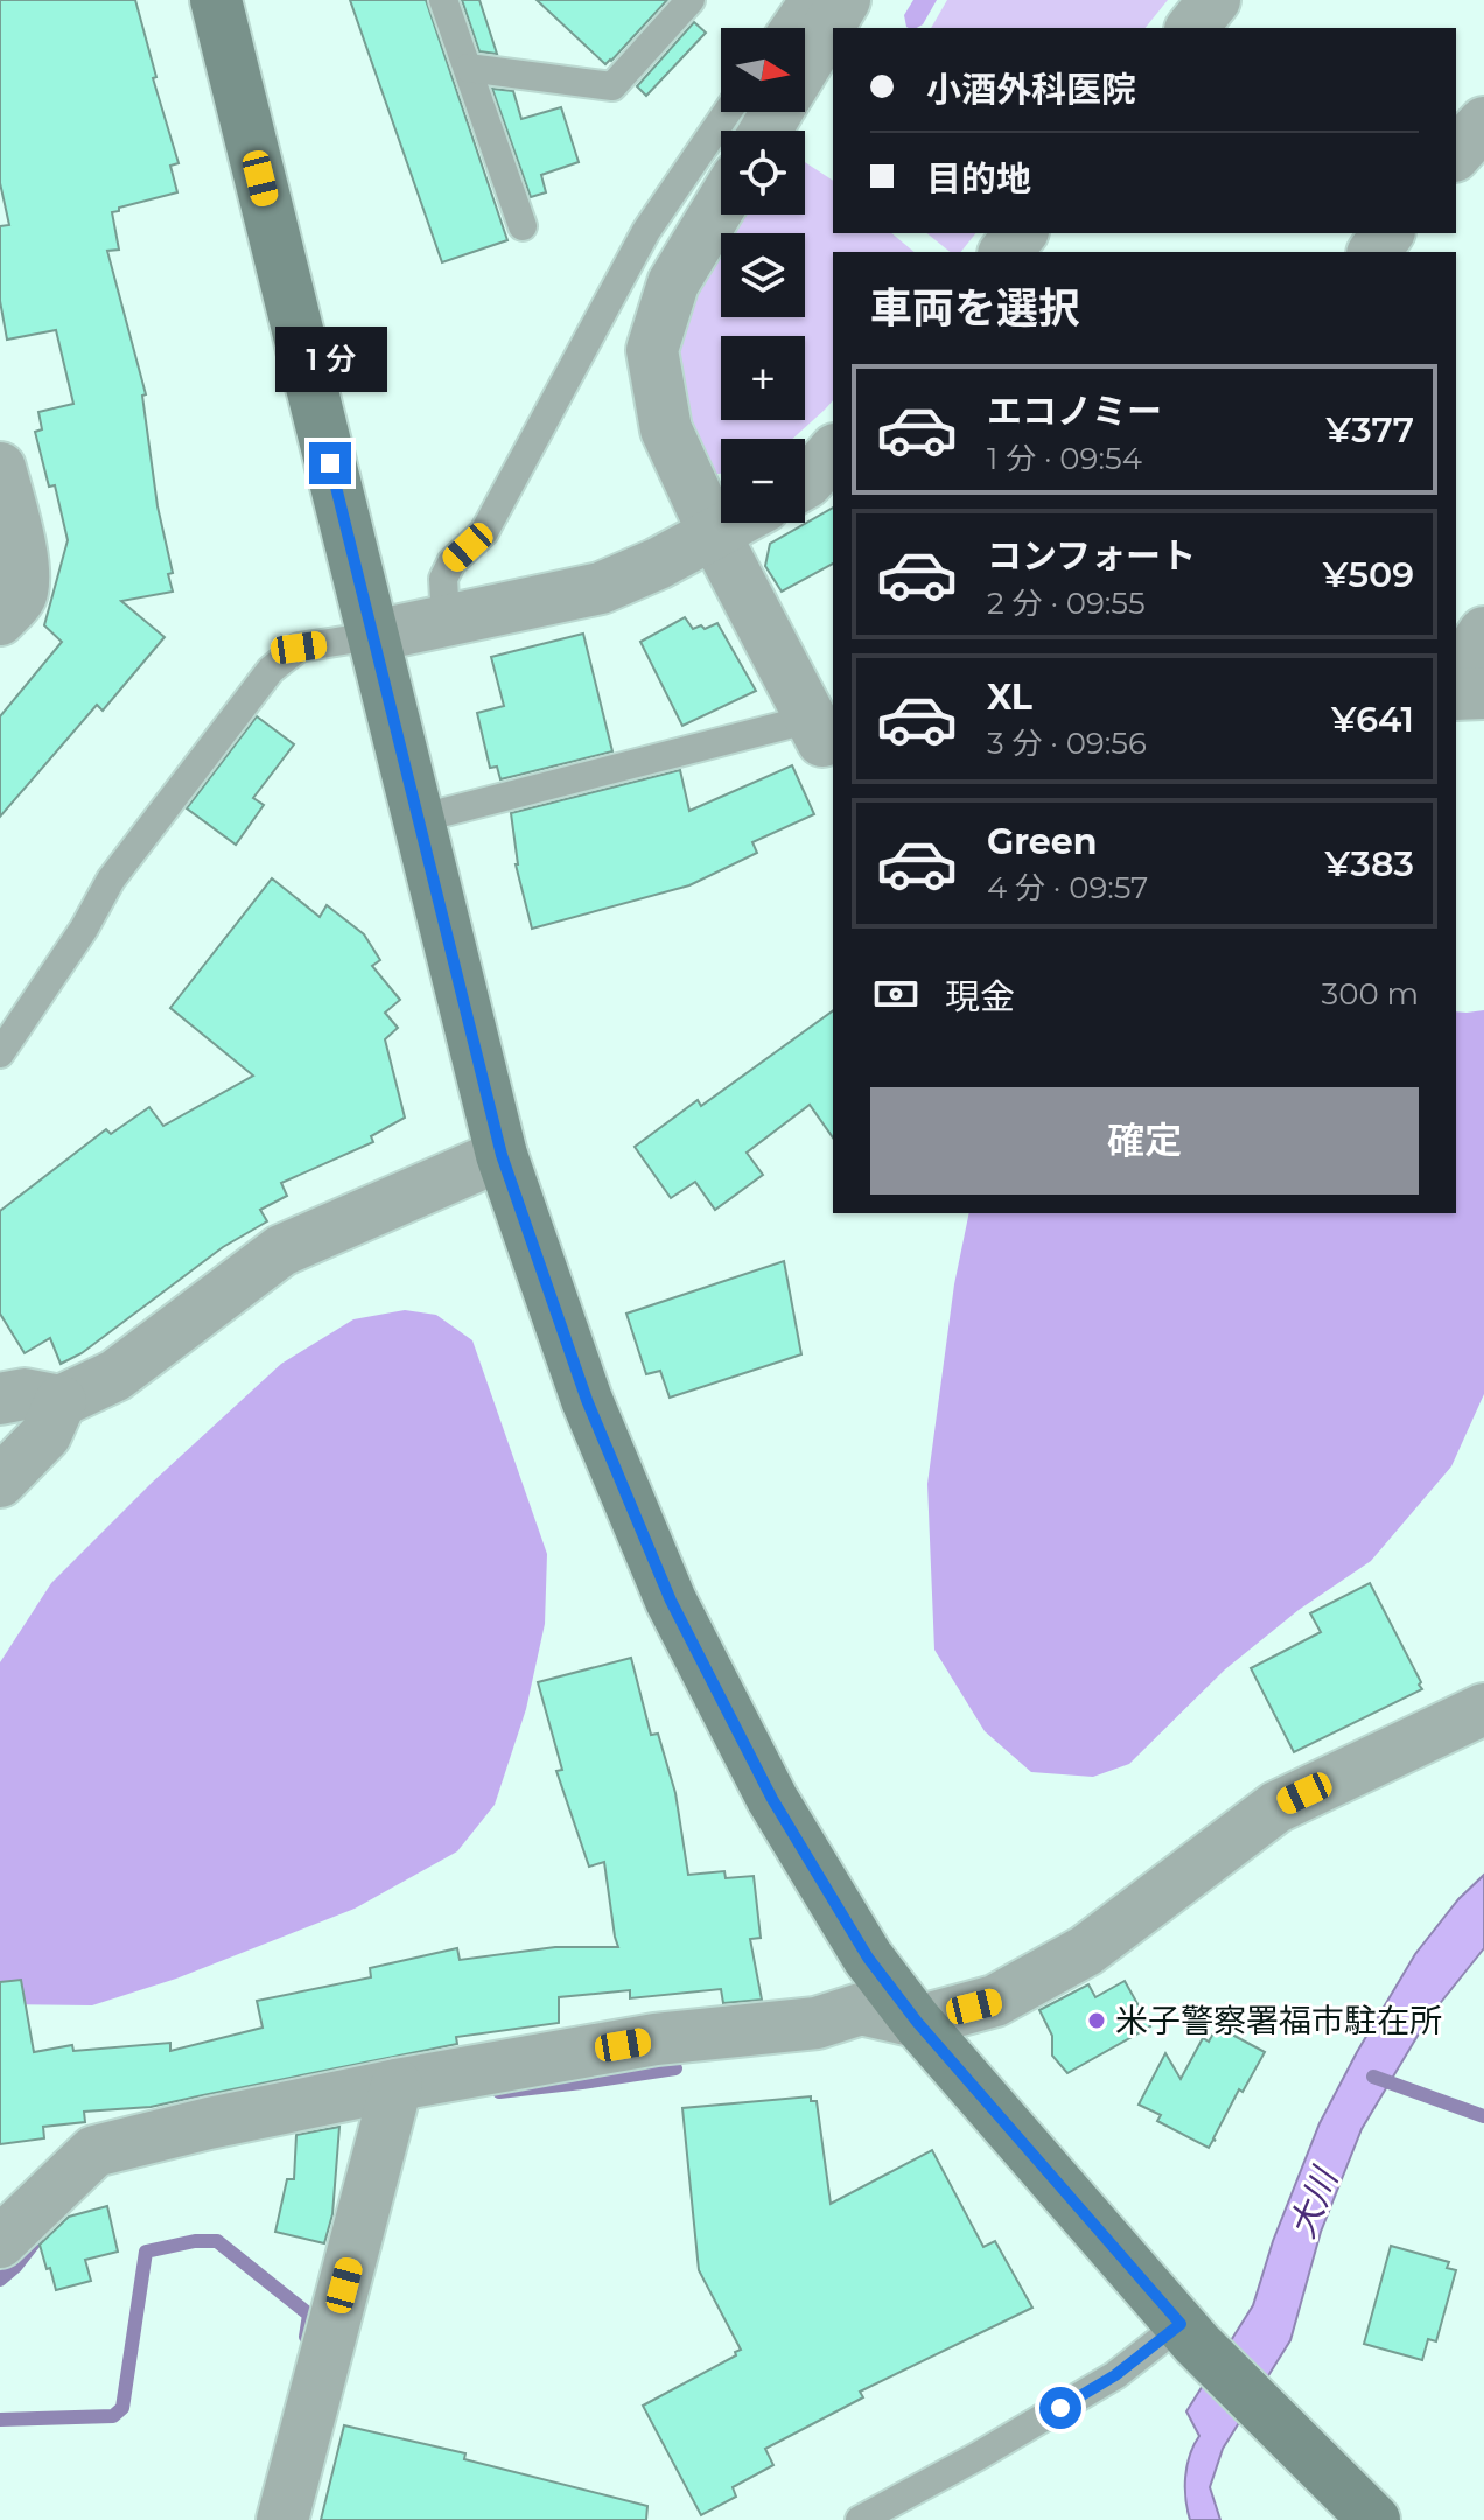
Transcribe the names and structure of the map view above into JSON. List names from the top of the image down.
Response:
{
  "water": ["大川"],
  "places": ["米子警察署福市駐在所"],
  "north": "right",
  "page": {
    "map_buttons": ["+", "−"],
    "banner": ["小酒外科医院", "目的地"],
    "heading": "車両を選択",
    "bubble": "1 分",
    "list": [
      {
        "name": "エコノミー",
        "note": "1 分 · 09:54",
        "value": "¥377"
      },
      {
        "name": "コンフォート",
        "note": "2 分 · 09:55",
        "value": "¥509"
      },
      {
        "name": "XL",
        "note": "3 分 · 09:56",
        "value": "¥641"
      },
      {
        "name": "Green",
        "note": "4 分 · 09:57",
        "value": "¥383"
      }
    ],
    "pay": ["現金", "300 m"],
    "buttons": "確定"
  }
}
